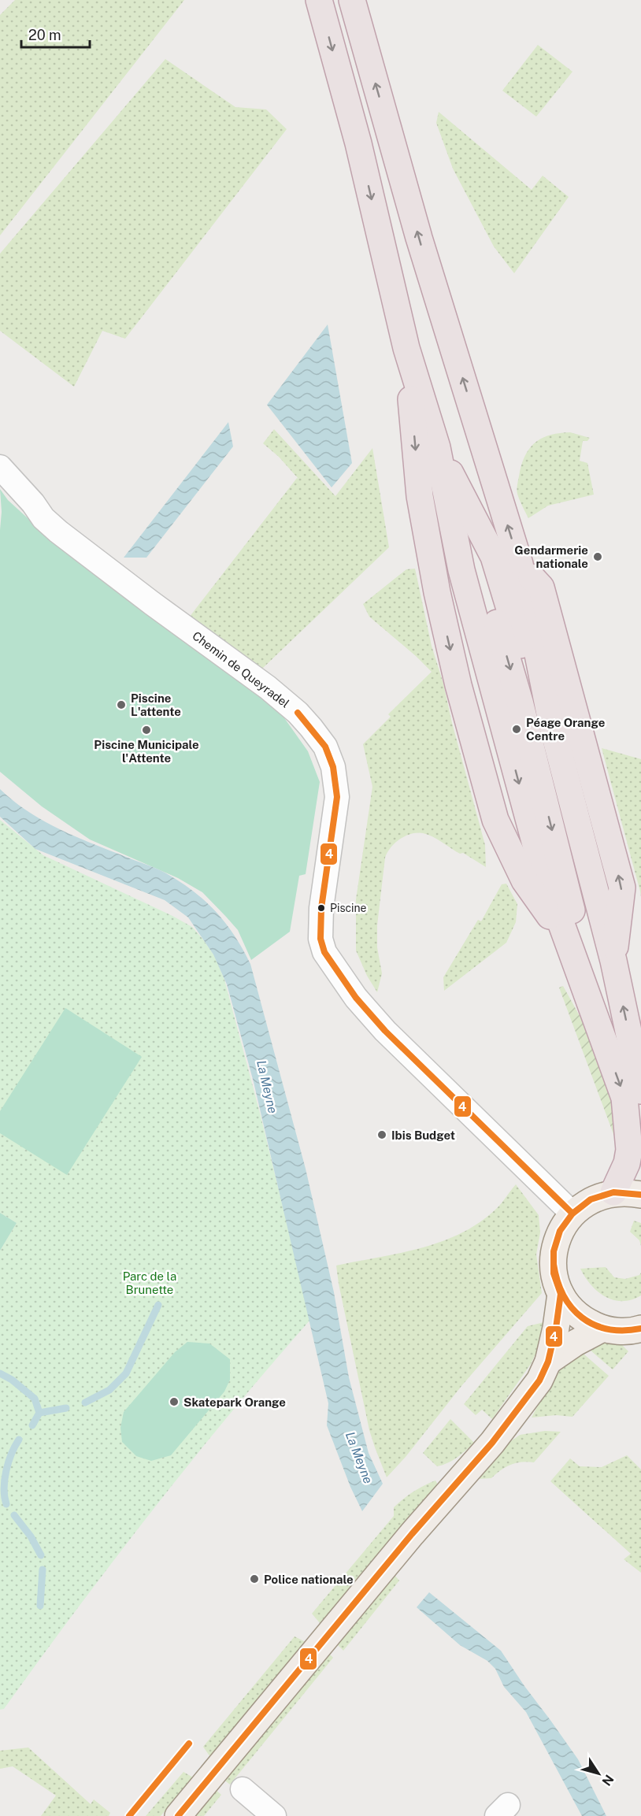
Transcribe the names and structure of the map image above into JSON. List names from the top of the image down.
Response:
{
  "streets": {
    "street": ["Chemin de Queyradel"]
  },
  "water": ["La Meyne"],
  "parks": ["Parc de la Brunette"],
  "places": [
    "Gendarmerie nationale",
    "Piscine L'attente",
    "Péage Orange Centre",
    "Piscine Municipale l'Attente",
    "Piscine",
    "Ibis Budget",
    "Skatepark Orange",
    "Police nationale"
  ],
  "lines": ["transit line 4"],
  "scale_bar": "20 m",
  "north": "bottom right"
}
